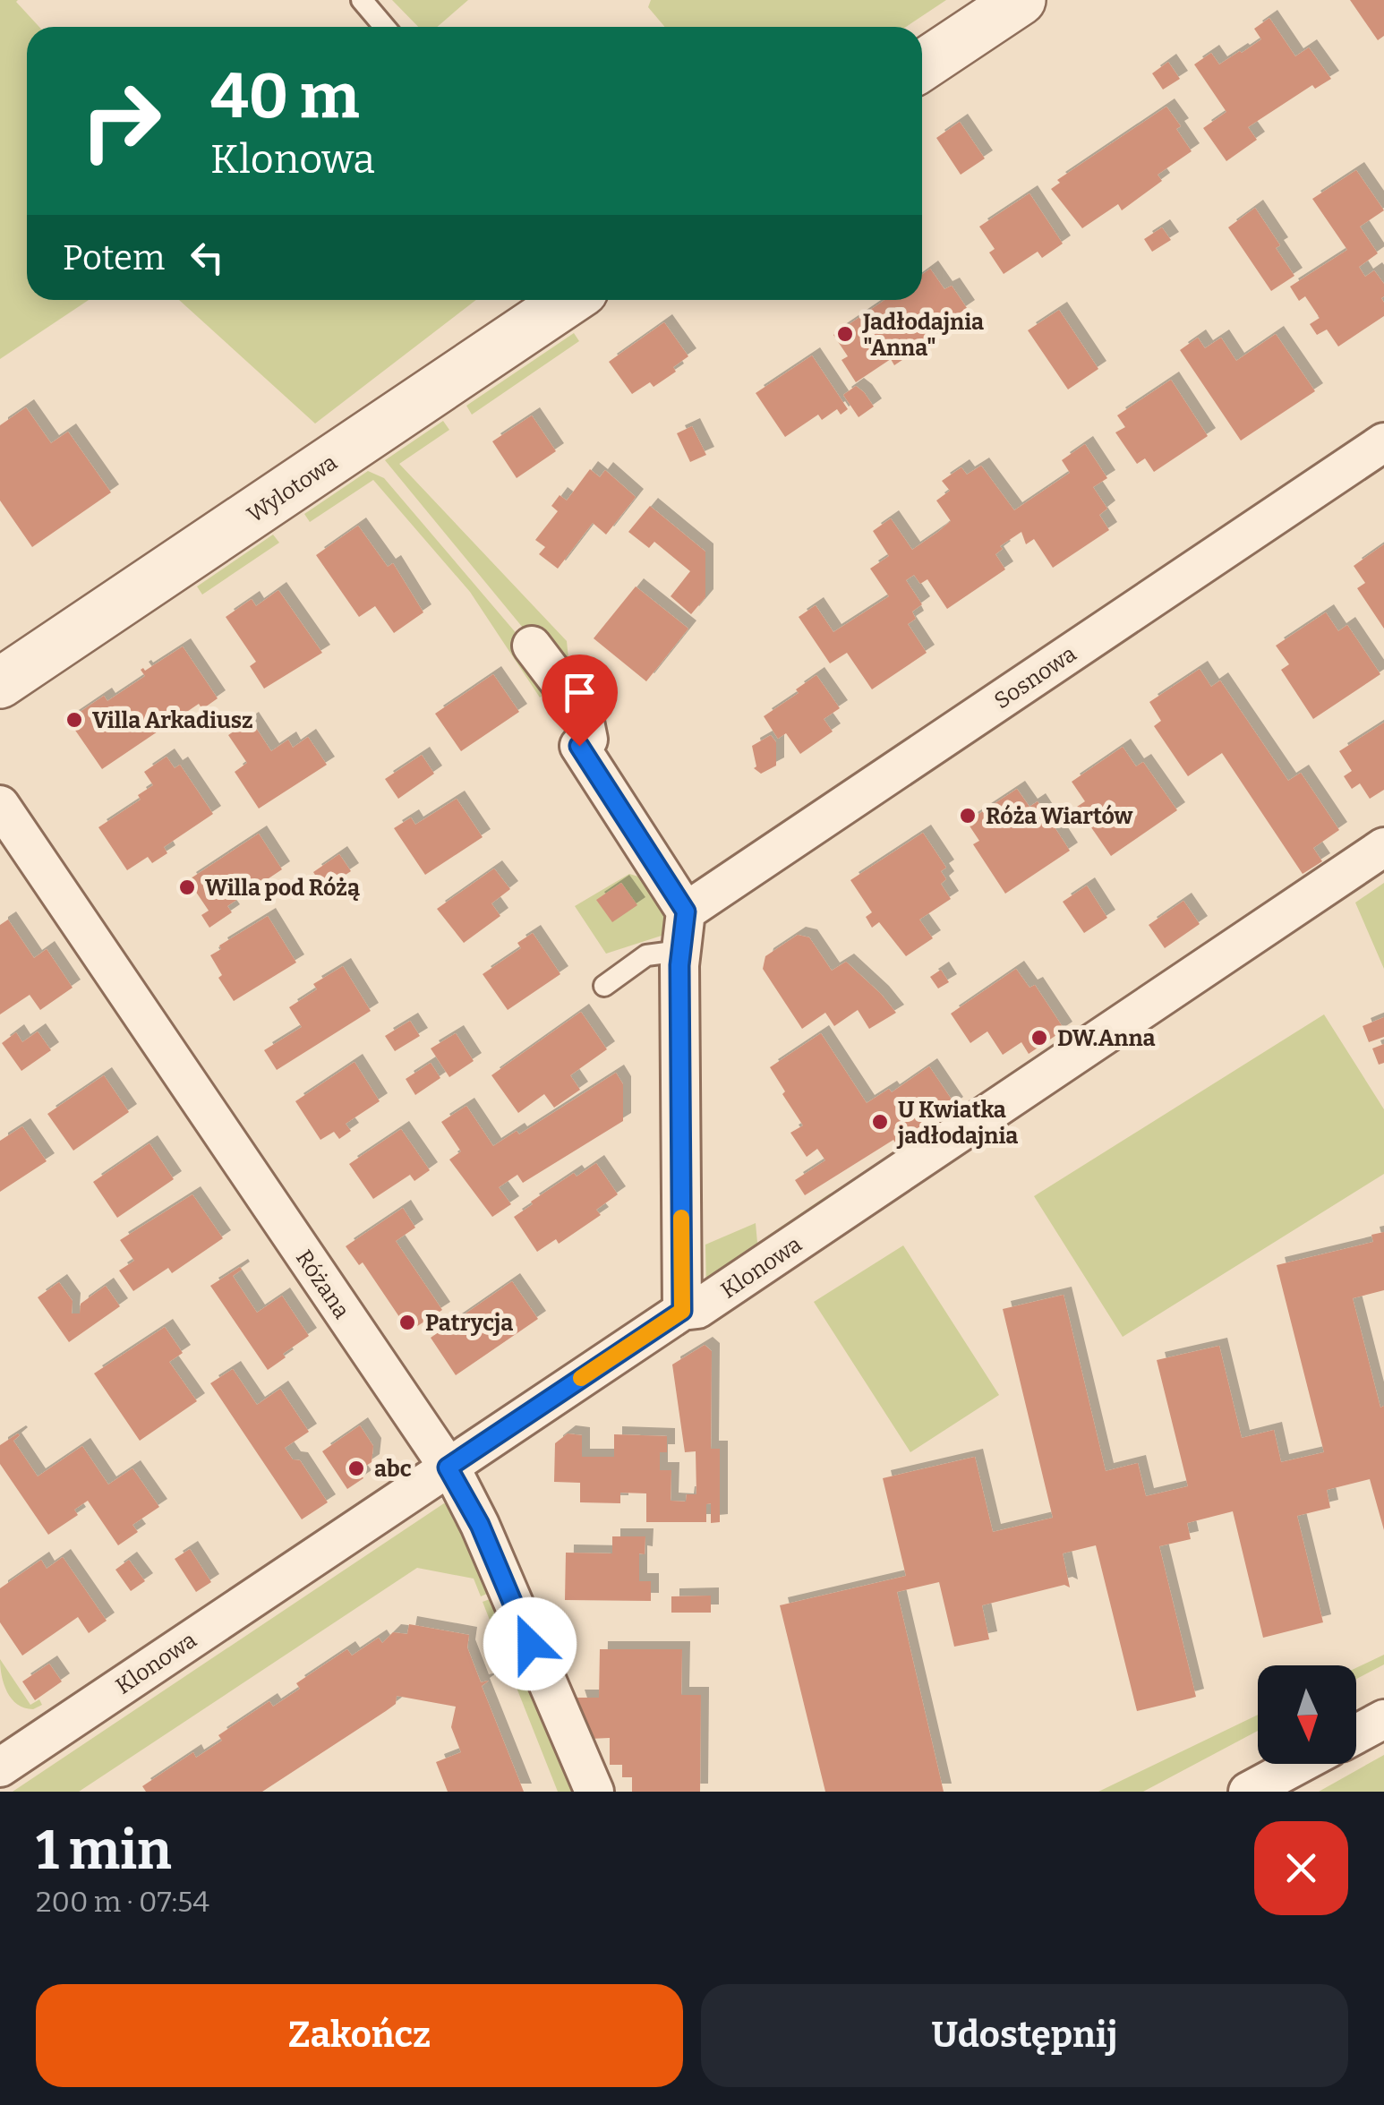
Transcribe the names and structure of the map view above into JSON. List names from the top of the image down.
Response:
{
  "streets": {
    "street": [
      "Wylotowa",
      "Sosnowa",
      "Klonowa",
      "Różana"
    ]
  },
  "crossings": [
    ["Klonowa", "Różana"]
  ],
  "places": [
    "Jadłodajnia \"Anna\"",
    "Villa Arkadiusz",
    "Róża Wiartów",
    "Willa pod Różą",
    "DW.Anna",
    "U Kwiatka jadłodajnia",
    "Patrycja",
    "abc"
  ],
  "north": "bottom",
  "page": {
    "turn": ["40 m", "Klonowa"],
    "then": "Potem",
    "heading": ["1 min", "200 m · 07:54"],
    "buttons": ["Zakończ", "Udostępnij"]
  }
}
